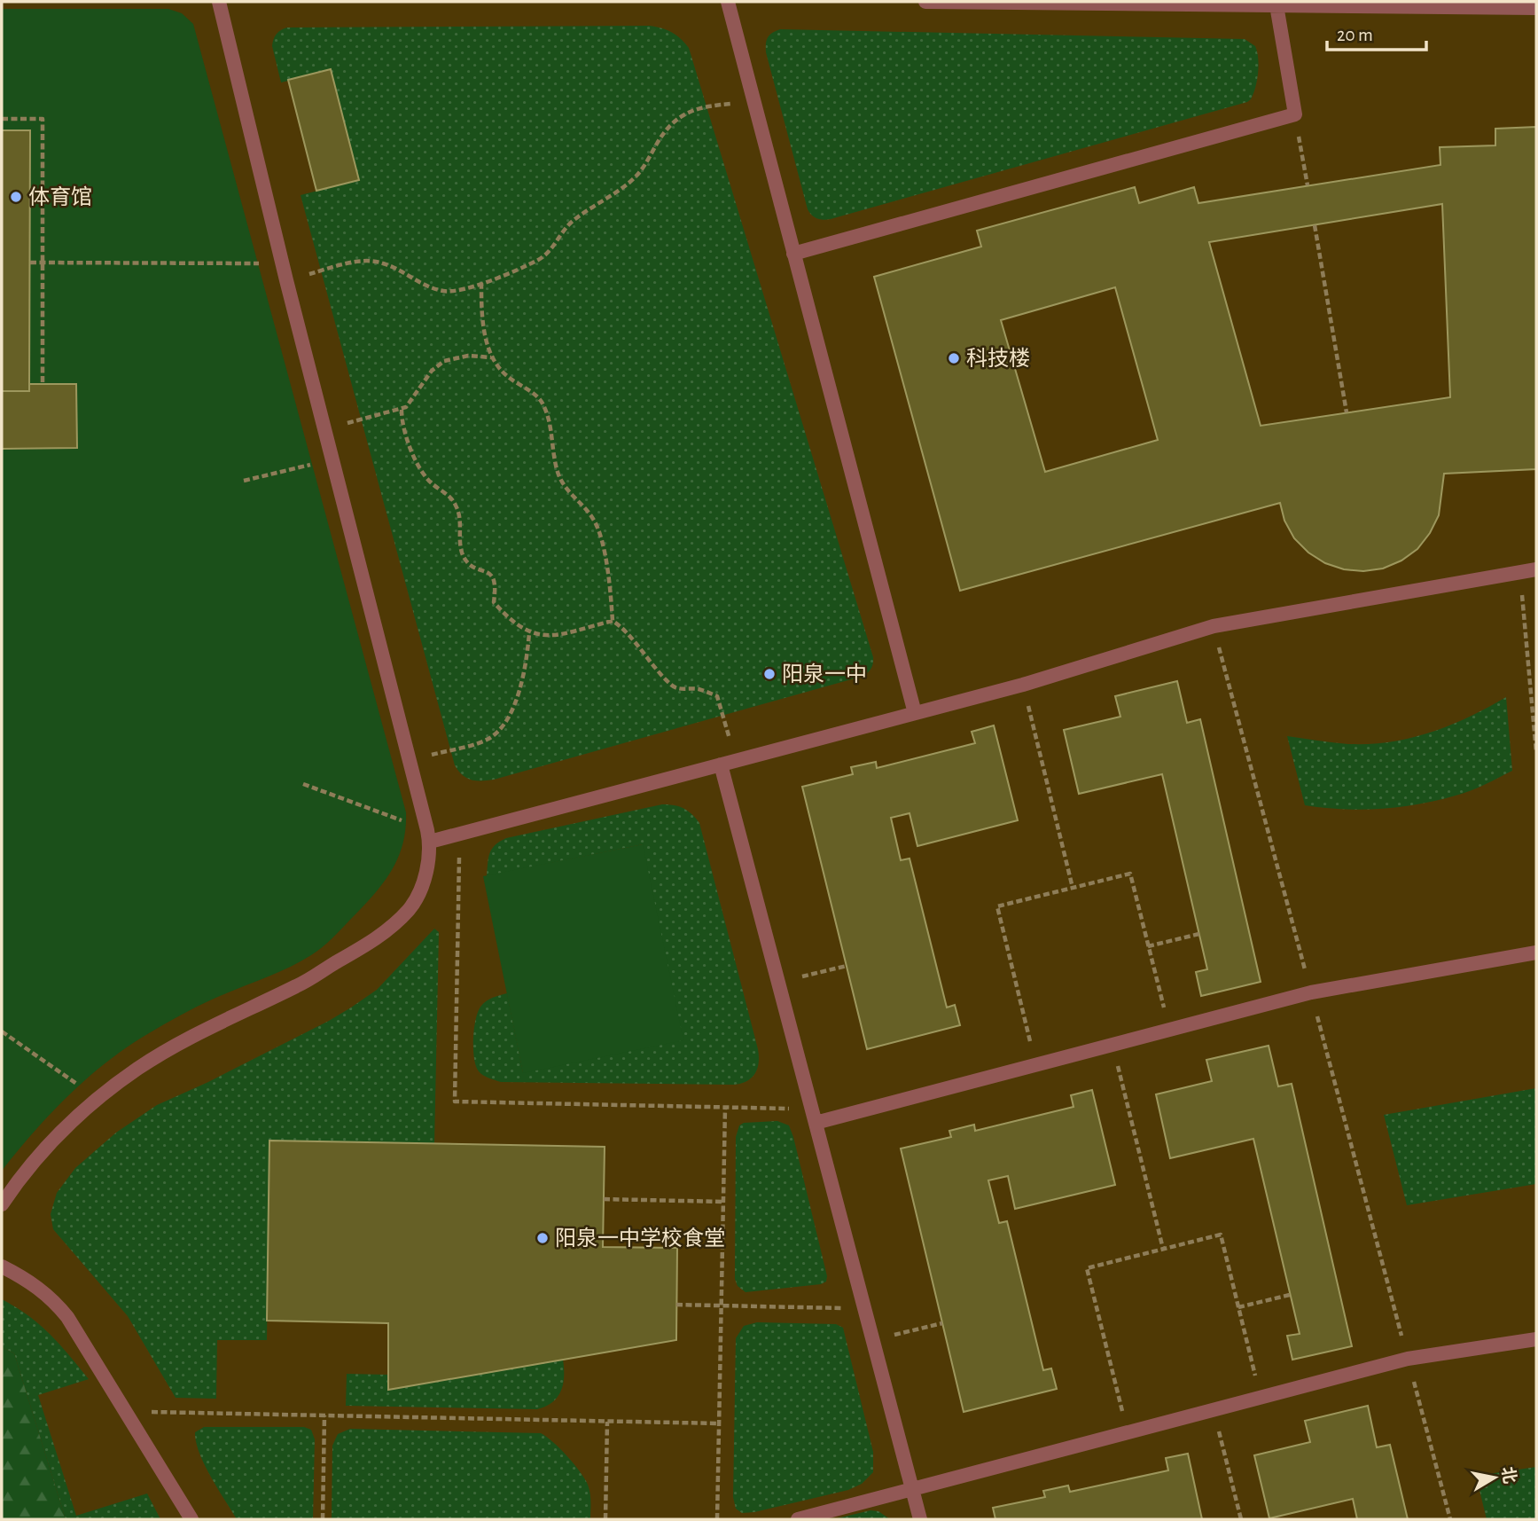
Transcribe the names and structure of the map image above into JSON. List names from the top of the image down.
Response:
{
  "places": [
    "体育馆",
    "科技楼",
    "阳泉一中",
    "阳泉一中学校食堂"
  ],
  "scale_bar": "20 m",
  "north": "right"
}
